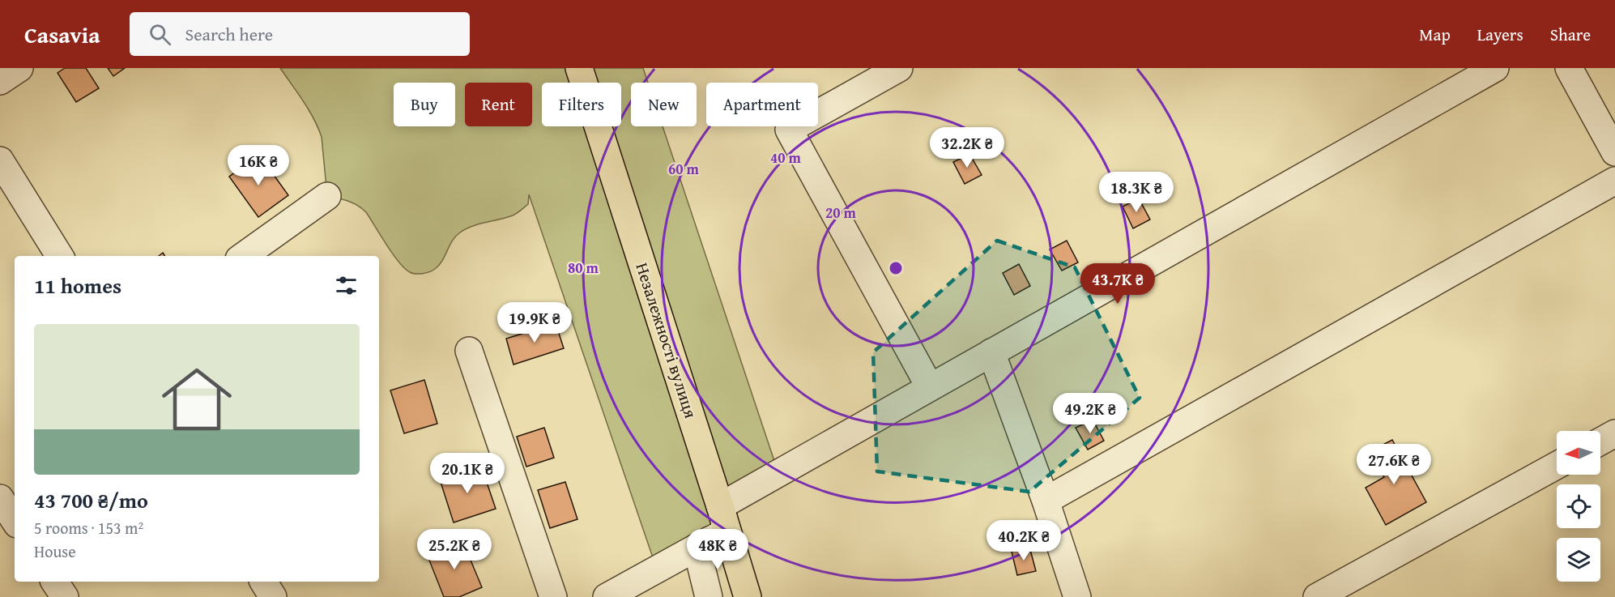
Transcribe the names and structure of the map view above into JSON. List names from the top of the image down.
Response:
{
  "streets": {
    "street": ["Незалежності вулиця"]
  },
  "north": "left",
  "page": {
    "header": "Casavia",
    "search": "Search here",
    "nav": ["Map", "Layers", "Share"],
    "chip": [
      "Buy",
      "Rent",
      "Filters",
      "New",
      "Apartment"
    ],
    "price": [
      "32.2K ₴",
      "16K ₴",
      "18.3K ₴",
      "43.7K ₴",
      "19.9K ₴",
      "49.2K ₴",
      "27.6K ₴",
      "20.1K ₴",
      "40.2K ₴",
      "25.2K ₴",
      "48K ₴"
    ],
    "heading": "11 homes",
    "list": [
      {
        "name": "43 700 ₴/mo",
        "note": "5 rooms · 153 m² · House"
      }
    ]
  },
  "rings": [
    "40 m",
    "60 m",
    "20 m",
    "80 m"
  ]
}
